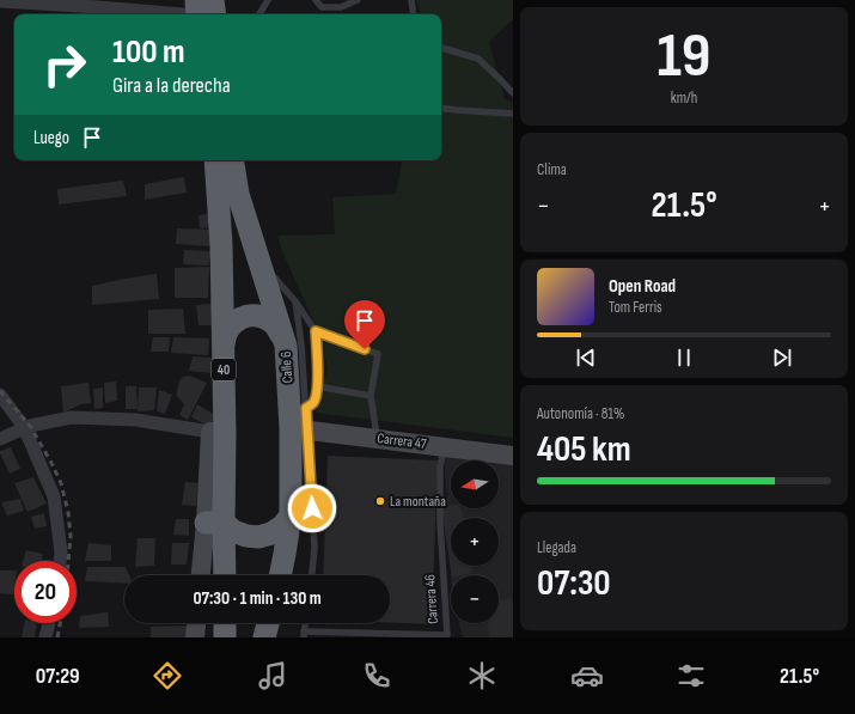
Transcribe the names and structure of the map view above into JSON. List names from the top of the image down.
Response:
{
  "streets": {
    "highway": ["Calle 6", "40"],
    "main road": ["Carrera 47"],
    "lane": ["Carrera 46"]
  },
  "crossings": [
    ["Calle 6", "Carrera 47"],
    ["Carrera 47", "Carrera 46"]
  ],
  "places": ["La montaña"],
  "north": "left",
  "page": {
    "tile": [
      ["19", "km/h"],
      "Clima",
      ["Autonomía · 81%", "405 km"],
      ["Llegada", "07:30"]
    ],
    "turn": ["100 m", "Gira a la derecha"],
    "then": "Luego",
    "heat": ["−", "21.5°", "+"],
    "song": ["Open Road", "Tom Ferris"],
    "map_buttons": ["+", "−"],
    "limit": "20",
    "trip": "07:30 · 1 min · 130 m",
    "tabs": ["07:29", "21.5°"]
  }
}
